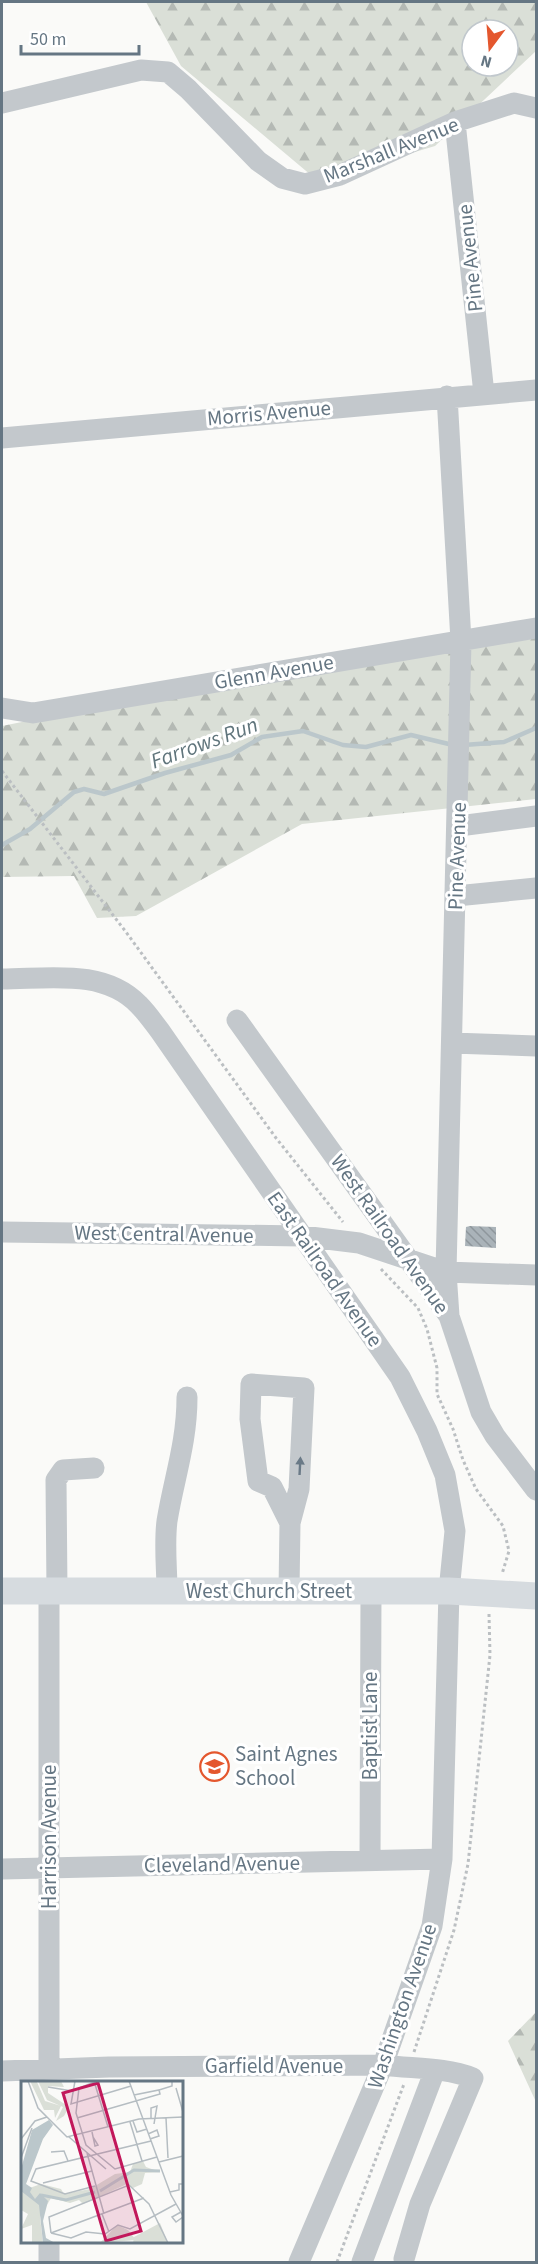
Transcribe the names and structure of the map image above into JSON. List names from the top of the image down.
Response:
{
  "streets": {
    "main road": ["West Church Street"],
    "street": [
      "Marshall Avenue",
      "Pine Avenue",
      "Morris Avenue",
      "Glenn Avenue",
      "West Central Avenue",
      "West Railroad Avenue",
      "East Railroad Avenue",
      "Baptist Lane",
      "Harrison Avenue",
      "Cleveland Avenue",
      "Washington Avenue",
      "Garfield Avenue"
    ]
  },
  "crossings": [
    ["Marshall Avenue", "Pine Avenue"],
    ["Pine Avenue", "Morris Avenue"],
    ["Pine Avenue", "Glenn Avenue"],
    ["Pine Avenue", "West Central Avenue"],
    ["Pine Avenue", "West Railroad Avenue"],
    ["West Central Avenue", "West Railroad Avenue"],
    ["West Central Avenue", "East Railroad Avenue"],
    ["East Railroad Avenue", "West Church Street"],
    ["East Railroad Avenue", "Washington Avenue"],
    ["West Church Street", "Baptist Lane"],
    ["West Church Street", "Harrison Avenue"],
    ["West Church Street", "Washington Avenue"],
    ["Baptist Lane", "Cleveland Avenue"],
    ["Harrison Avenue", "Cleveland Avenue"],
    ["Harrison Avenue", "Garfield Avenue"],
    ["Cleveland Avenue", "Washington Avenue"],
    ["Washington Avenue", "Garfield Avenue"]
  ],
  "water": ["Farrows Run"],
  "places": {
    "school or university": ["Saint Agnes School"]
  },
  "scale_bar": "50 m",
  "north": "bottom"
}
